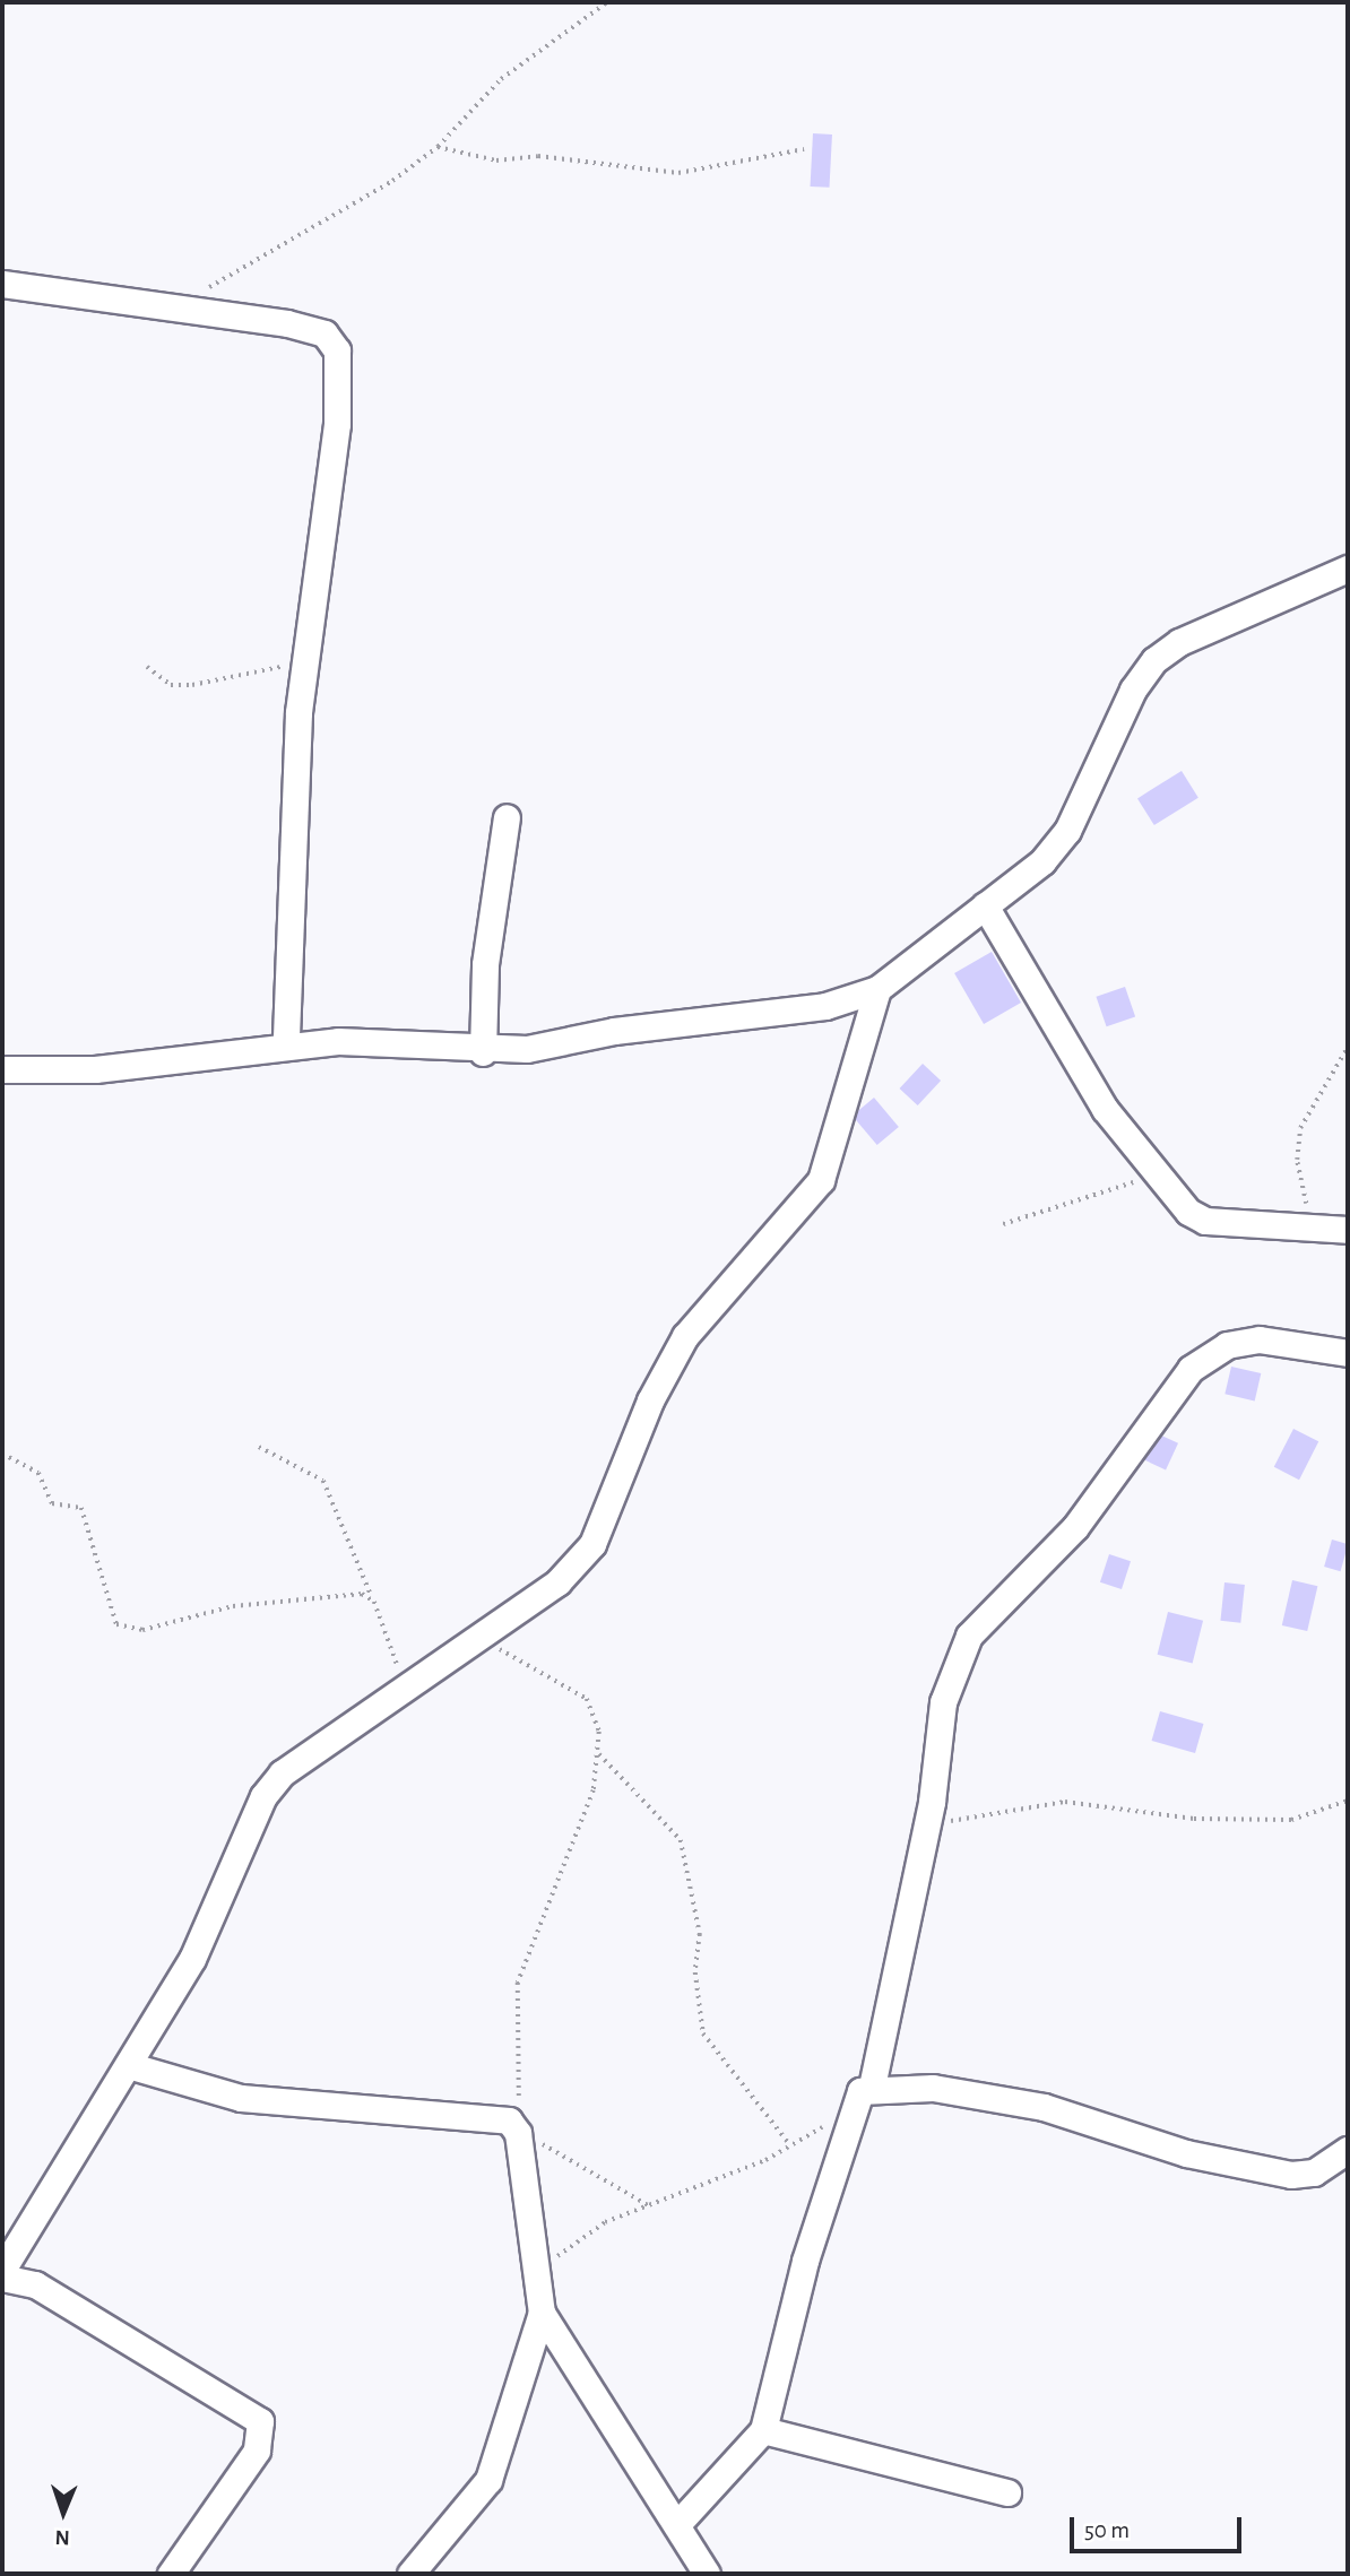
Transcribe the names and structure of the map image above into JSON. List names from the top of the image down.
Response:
{
  "scale_bar": "50 m",
  "north": "bottom"
}
